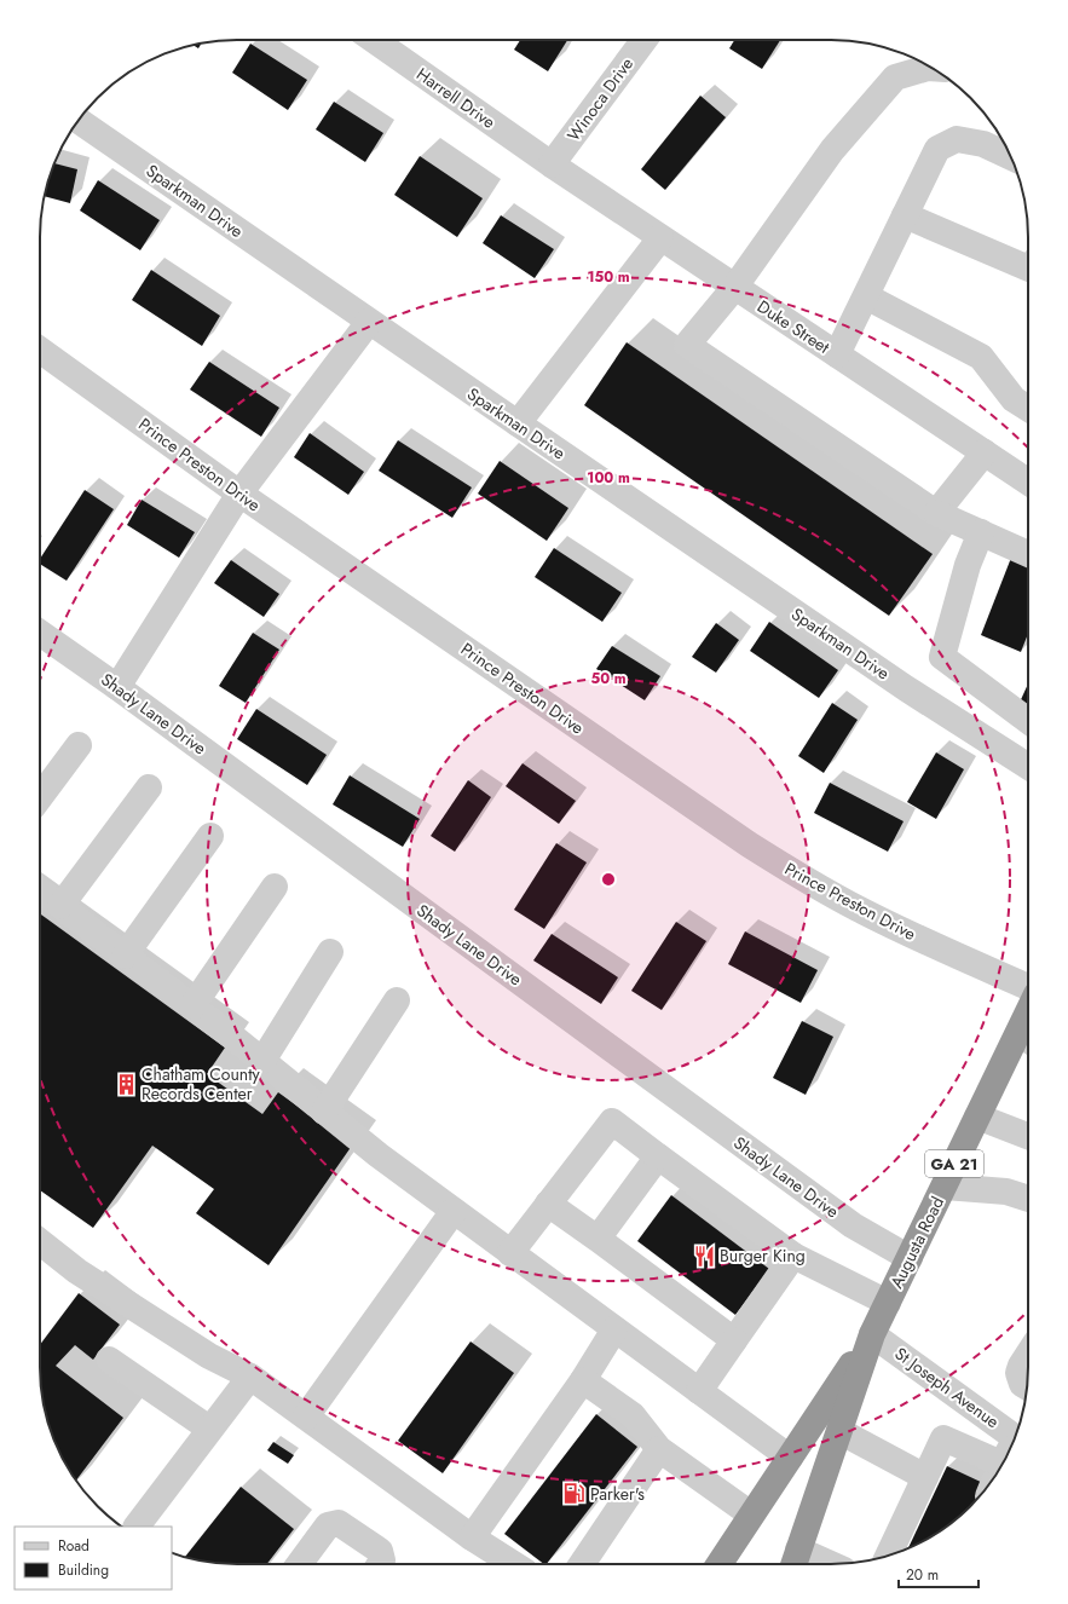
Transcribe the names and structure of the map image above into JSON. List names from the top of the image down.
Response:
{
  "streets": {
    "highway": ["GA 21", "Augusta Road"],
    "street": [
      "Harrell Drive",
      "Winoca Drive",
      "Sparkman Drive",
      "Duke Street",
      "Prince Preston Drive",
      "Shady Lane Drive",
      "St Joseph Avenue"
    ]
  },
  "crossings": [
    ["Harrell Drive", "Winoca Drive"],
    ["Harrell Drive", "Duke Street"],
    ["Winoca Drive", "Duke Street"],
    ["Shady Lane Drive", "Augusta Road"],
    ["Augusta Road", "St Joseph Avenue"]
  ],
  "places": {
    "building": ["Chatham County Records Center"],
    "restaurant": ["Burger King"],
    "fuel station": ["Parker's"]
  },
  "legend": ["Road", "Building"],
  "scale_bar": "20 m",
  "rings": ["150 m", "100 m", "50 m"]
}
